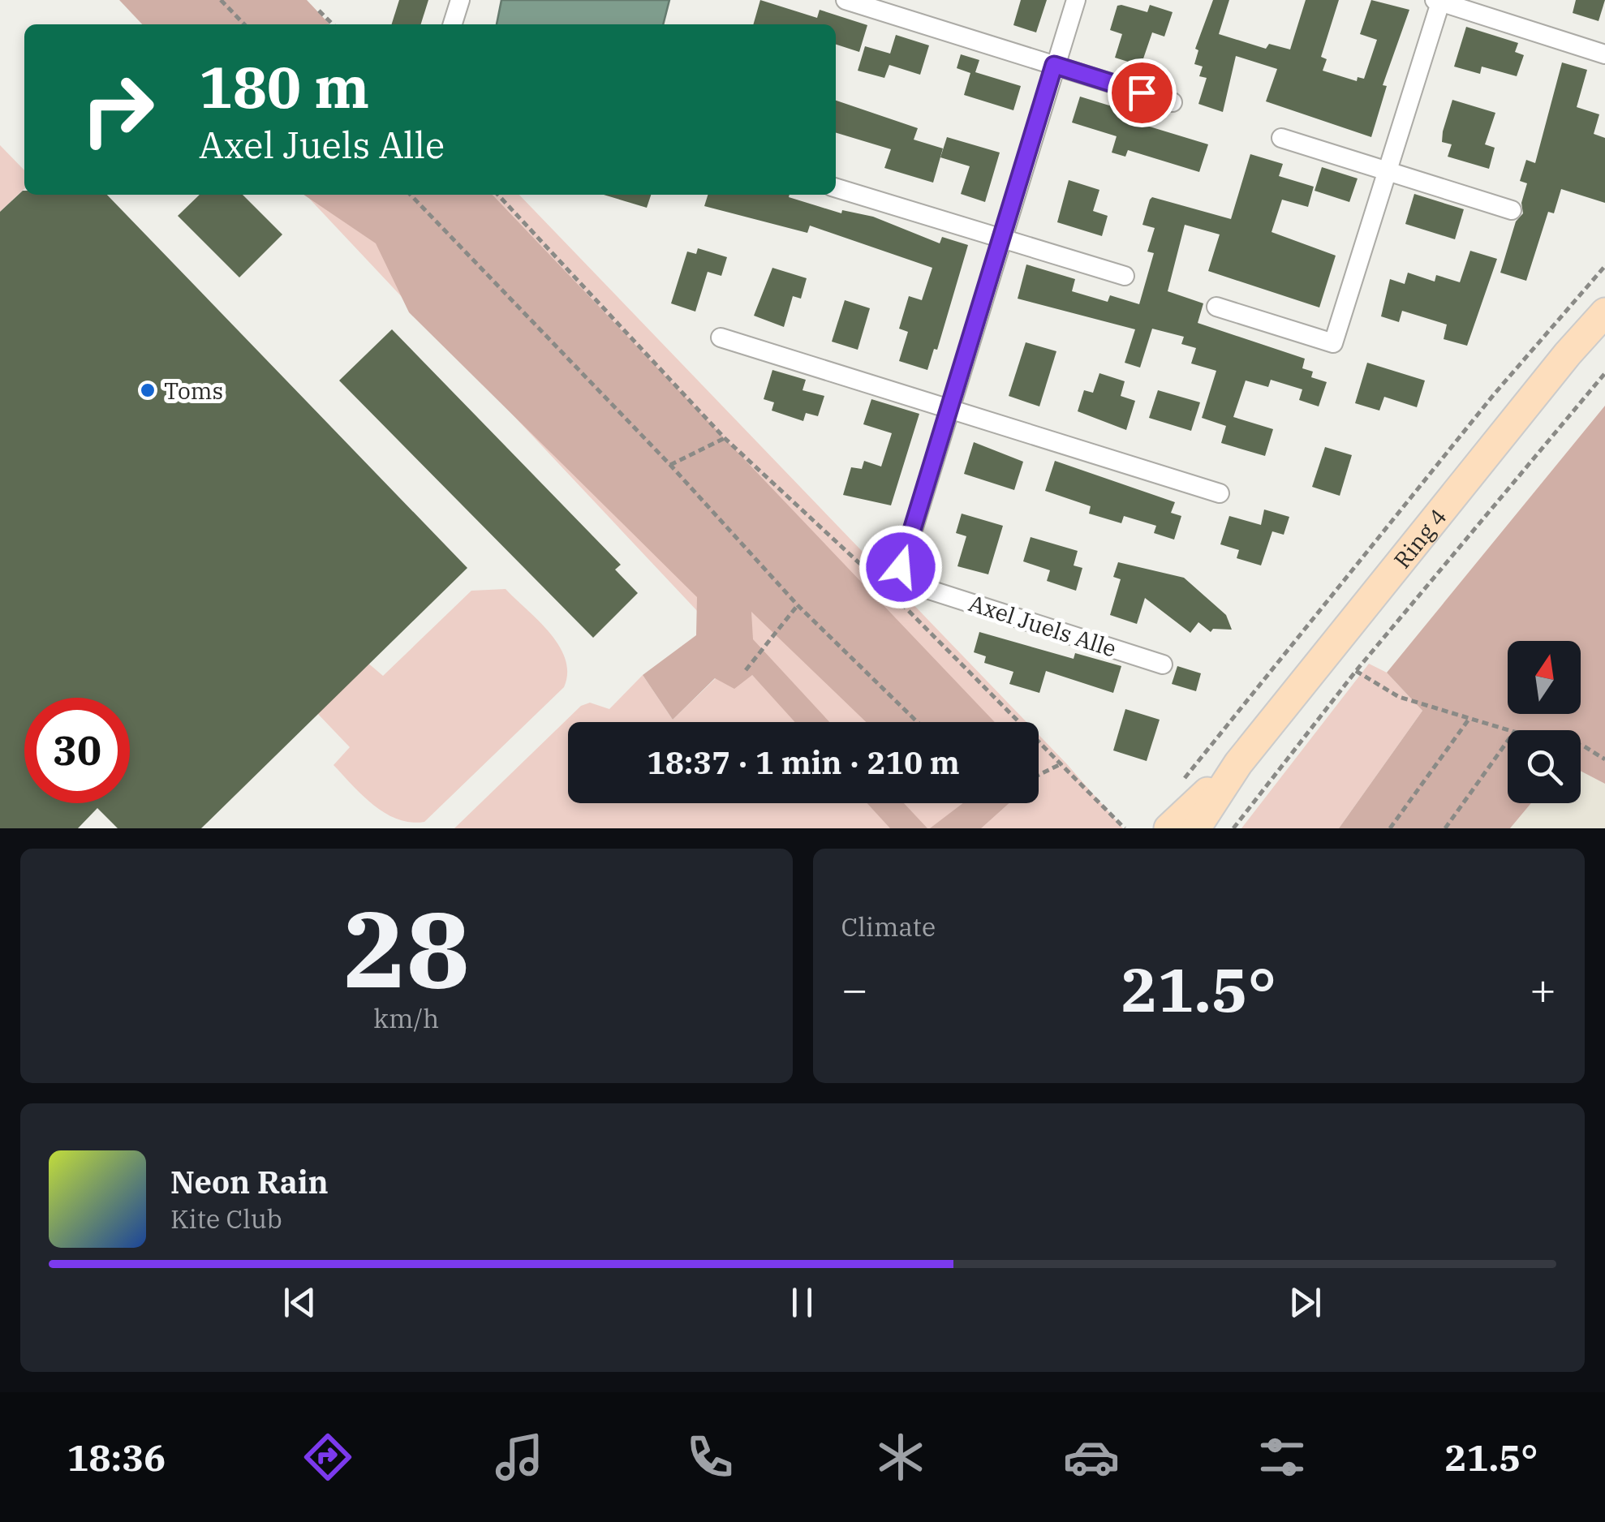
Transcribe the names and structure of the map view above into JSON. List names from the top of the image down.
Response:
{
  "streets": {
    "main road": ["Ring 4"],
    "street": ["Axel Juels Alle"]
  },
  "places": ["Toms"],
  "north": "top",
  "page": {
    "turn": ["180 m", "Axel Juels Alle"],
    "limit": "30",
    "trip": "18:37 · 1 min · 210 m",
    "tile": [
      ["28", "km/h"],
      "Climate"
    ],
    "heat": ["−", "21.5°", "+"],
    "song": ["Neon Rain", "Kite Club"],
    "tabs": ["18:36", "21.5°"]
  }
}
